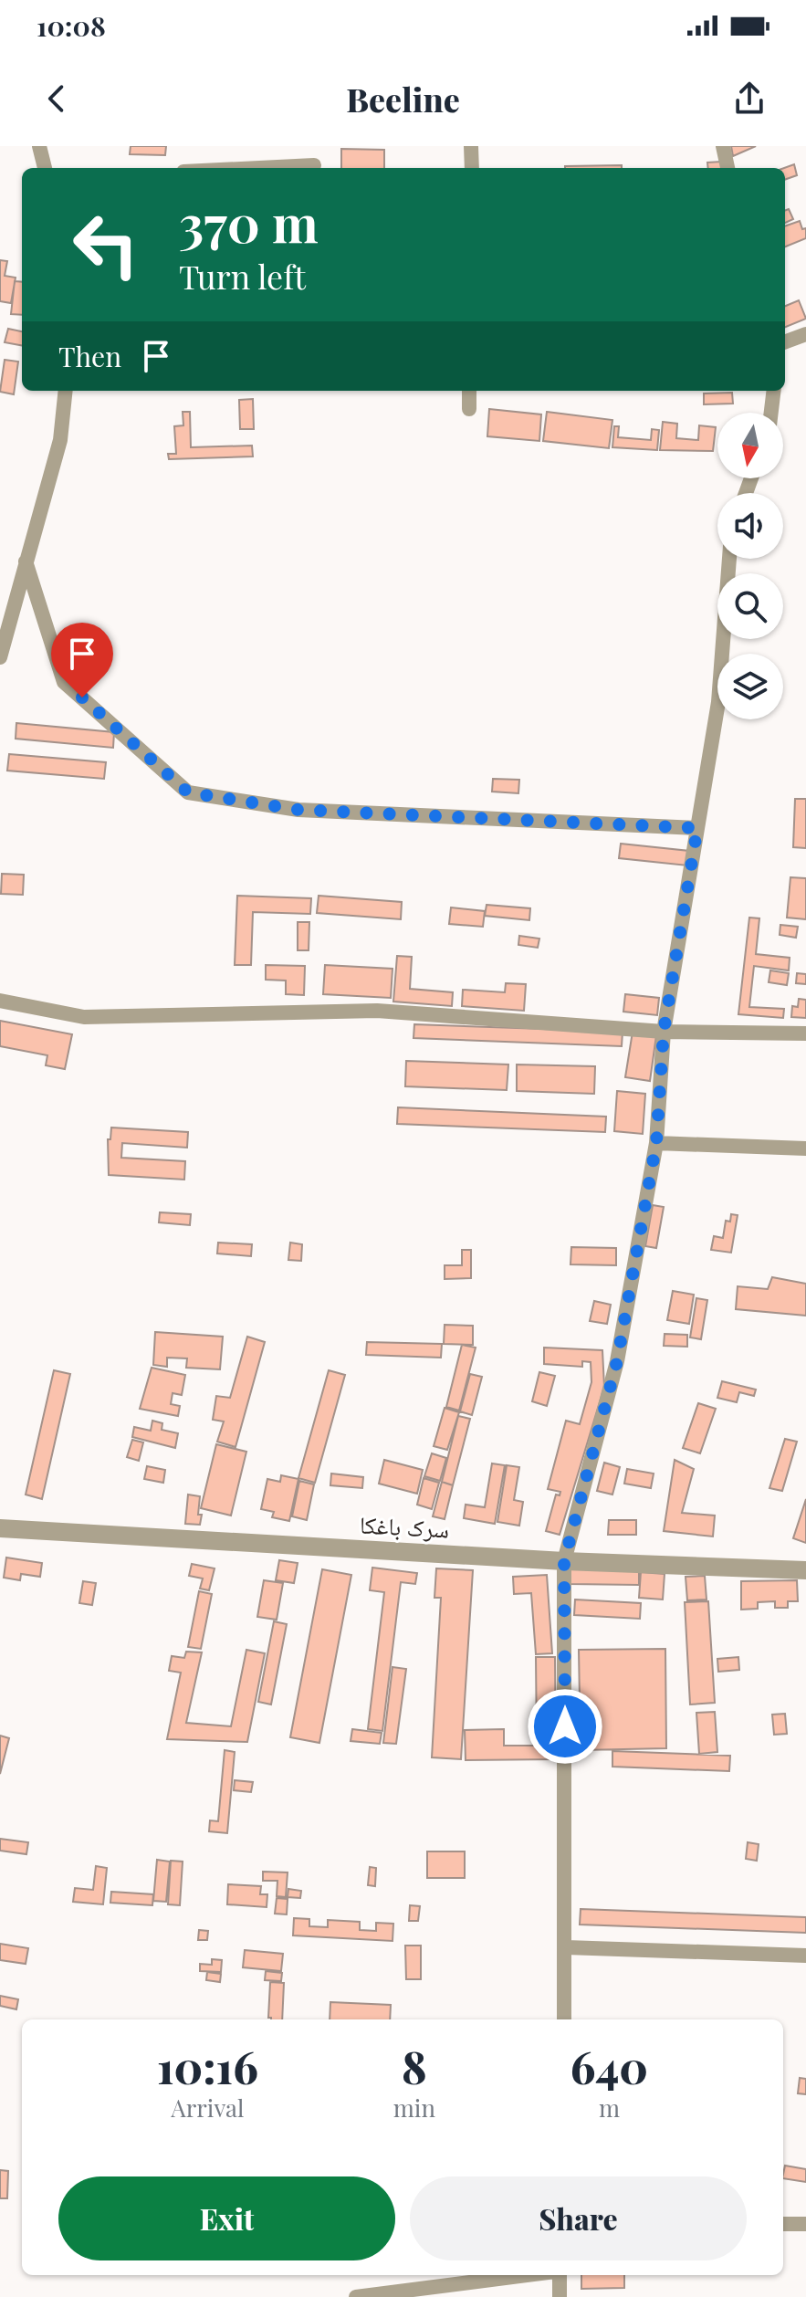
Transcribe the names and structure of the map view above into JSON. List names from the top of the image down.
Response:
{
  "streets": {
    "street": ["سرک باغکا"]
  },
  "north": "bottom",
  "page": {
    "status": "10:08",
    "header": "Beeline",
    "turn": ["370 m", "Turn left"],
    "then": "Then",
    "eta": [
      "10:16",
      "Arrival",
      "8",
      "min",
      "640",
      "m"
    ],
    "buttons": ["Exit", "Share"]
  }
}
